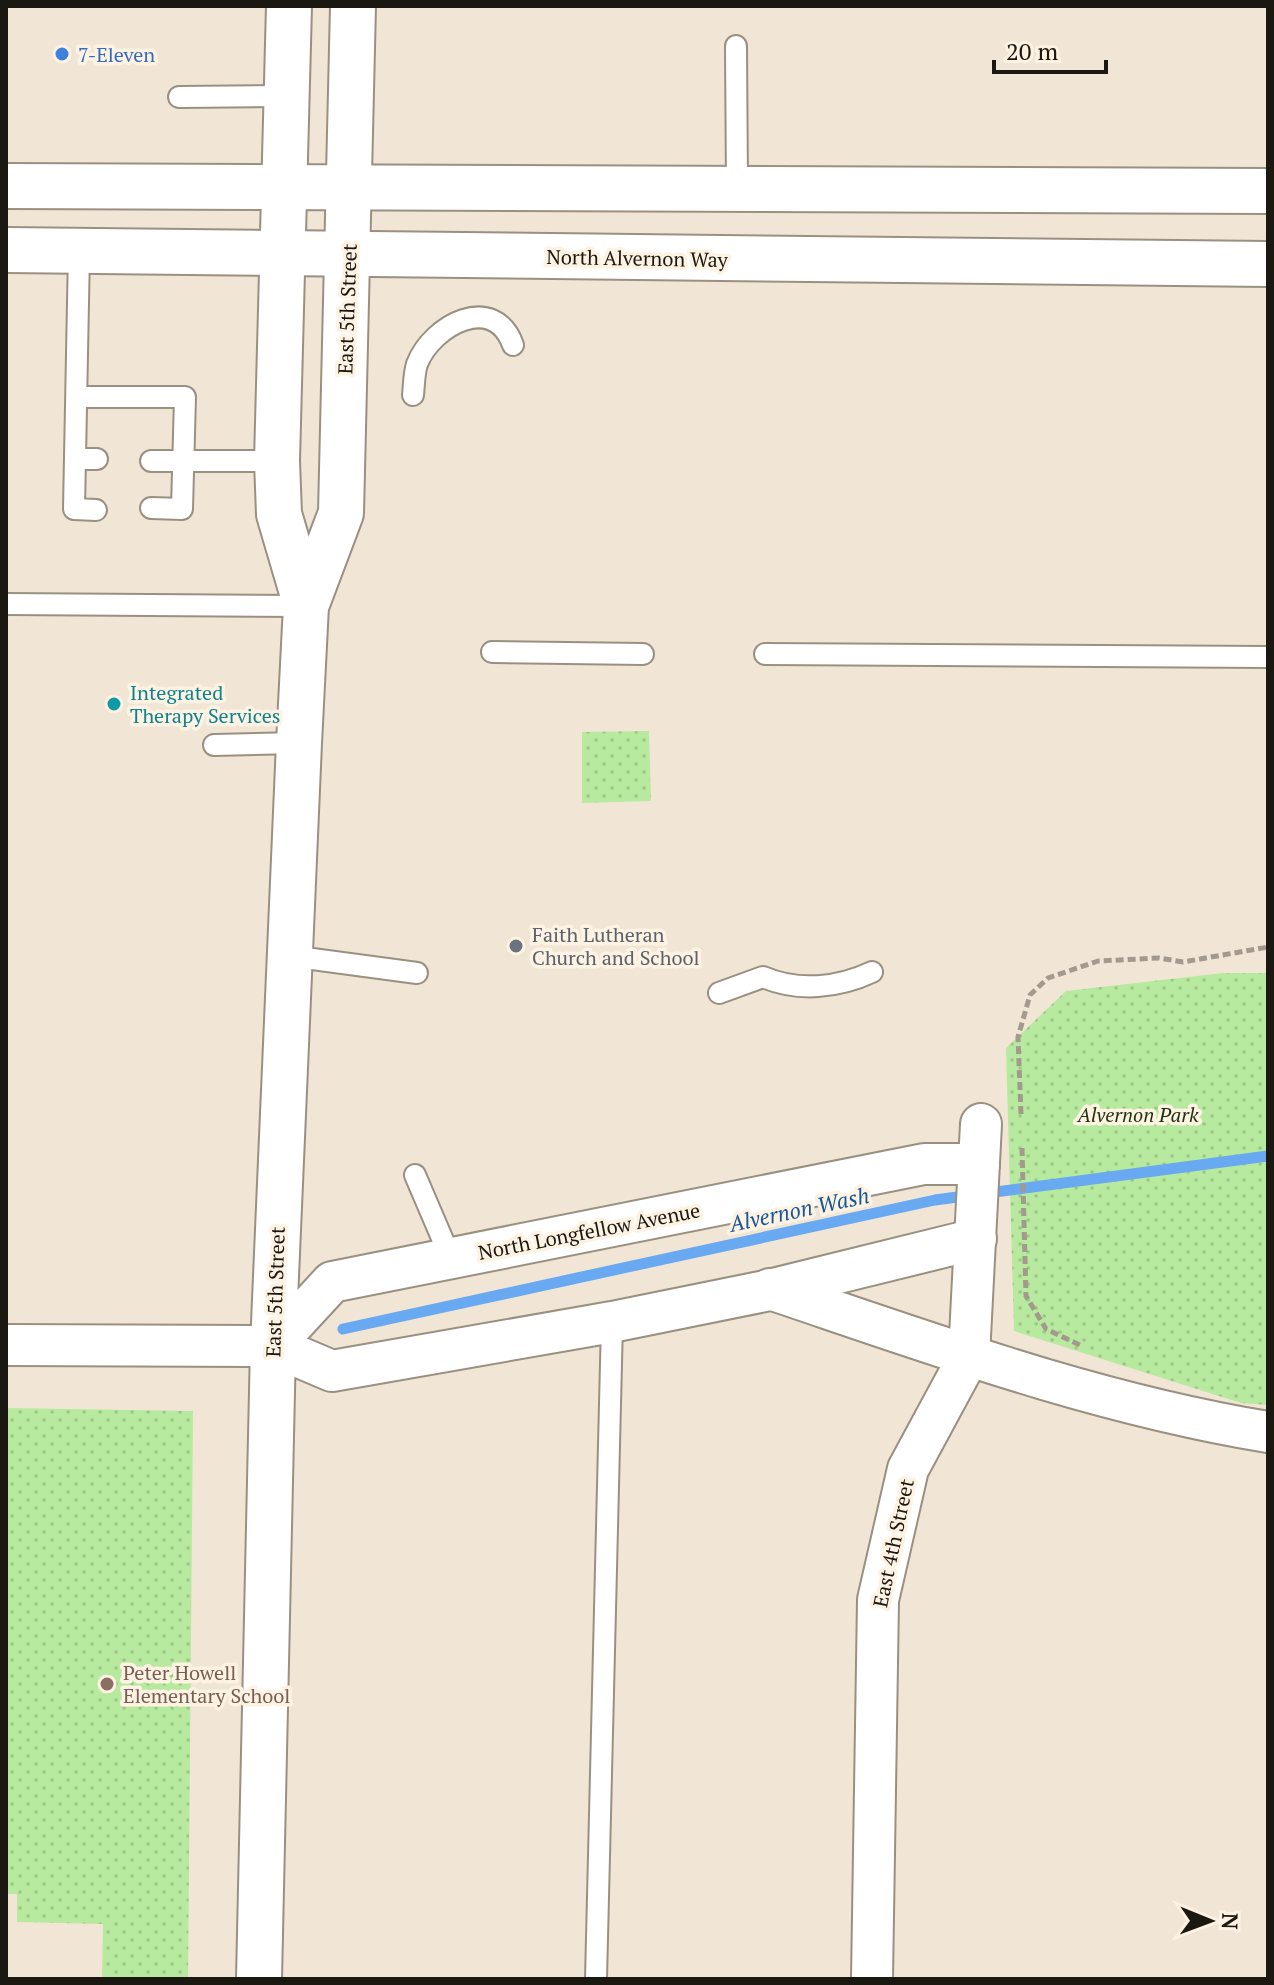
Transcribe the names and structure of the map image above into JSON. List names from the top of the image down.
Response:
{
  "streets": {
    "street": [
      "North Alvernon Way",
      "East 5th Street",
      "North Longfellow Avenue",
      "East 4th Street"
    ]
  },
  "crossings": [
    ["North Alvernon Way", "East 5th Street"],
    ["East 5th Street", "North Longfellow Avenue"],
    ["North Longfellow Avenue", "East 4th Street"]
  ],
  "water": ["Alvernon Wash"],
  "parks": ["Alvernon Park"],
  "places": [
    "7-Eleven",
    "Integrated Therapy Services",
    "Faith Lutheran Church and School",
    "Peter Howell Elementary School"
  ],
  "scale_bar": "20 m",
  "north": "right"
}
